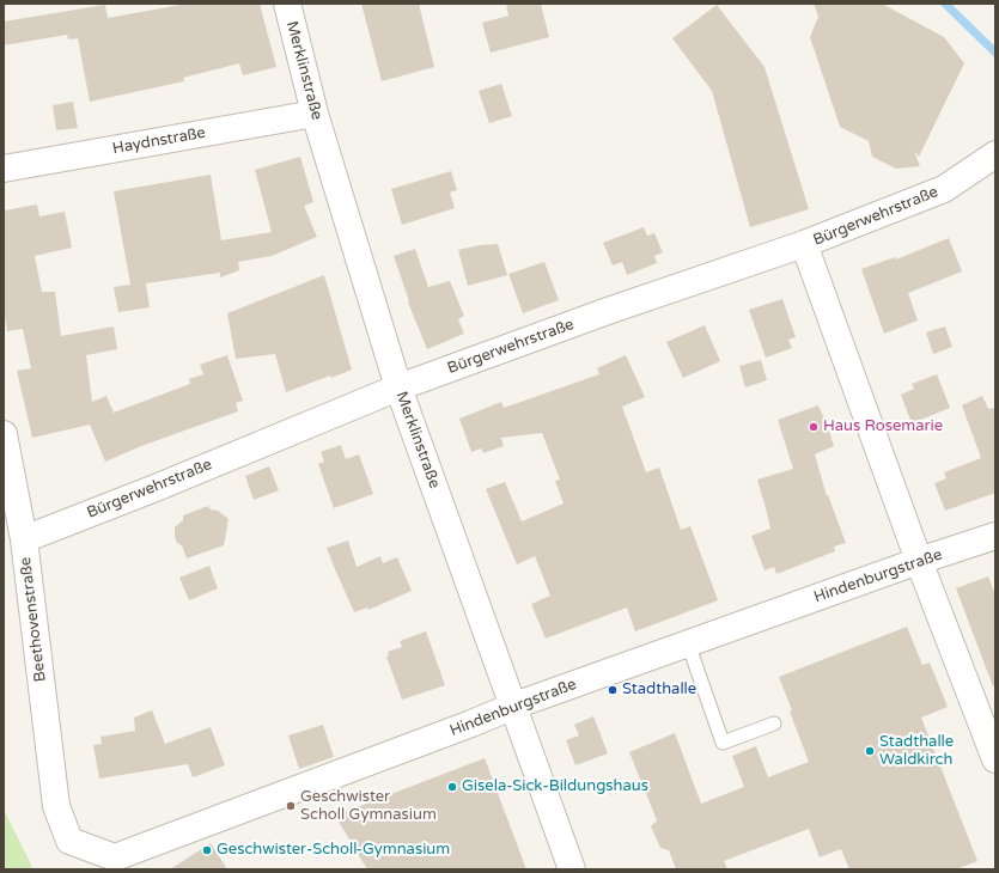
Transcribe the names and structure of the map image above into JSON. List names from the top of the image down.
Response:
{
  "streets": {
    "street": [
      "Merklinstraße",
      "Haydnstraße",
      "Bürgerwehrstraße",
      "Hindenburgstraße",
      "Beethovenstraße"
    ]
  },
  "crossings": [
    ["Merklinstraße", "Haydnstraße"],
    ["Merklinstraße", "Bürgerwehrstraße"],
    ["Merklinstraße", "Hindenburgstraße"],
    ["Bürgerwehrstraße", "Beethovenstraße"],
    ["Hindenburgstraße", "Beethovenstraße"]
  ],
  "places": [
    "Haus Rosemarie",
    "Stadthalle",
    "Stadthalle Waldkirch",
    "Gisela-Sick-Bildungshaus",
    "Geschwister Scholl Gymnasium",
    "Geschwister-Scholl-Gymnasium"
  ]
}
